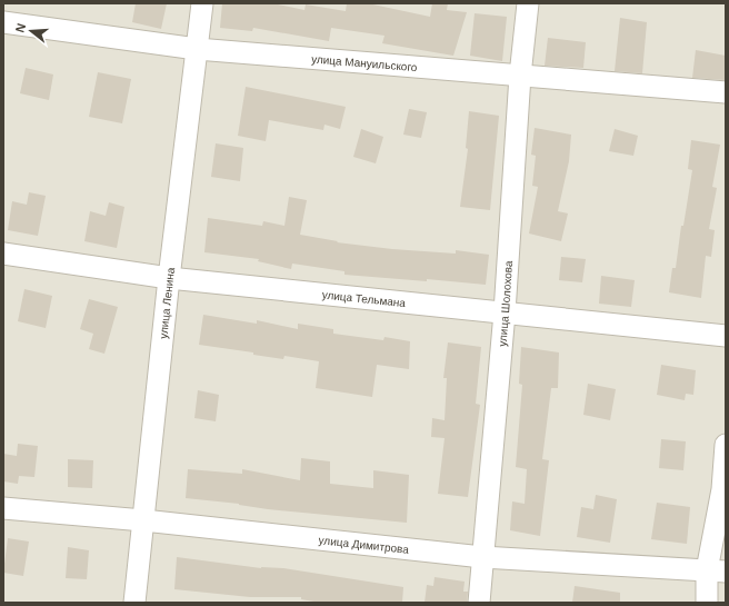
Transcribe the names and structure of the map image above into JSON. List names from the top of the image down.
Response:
{
  "streets": {
    "street": [
      "улица Мануильского",
      "улица Тельмана",
      "улица Ленина",
      "улица Шолохова",
      "улица Димитрова"
    ]
  },
  "crossings": [
    ["улица Мануильского", "улица Ленина"],
    ["улица Мануильского", "улица Шолохова"],
    ["улица Тельмана", "улица Ленина"],
    ["улица Тельмана", "улица Шолохова"],
    ["улица Ленина", "улица Димитрова"],
    ["улица Шолохова", "улица Димитрова"]
  ],
  "north": "left"
}
